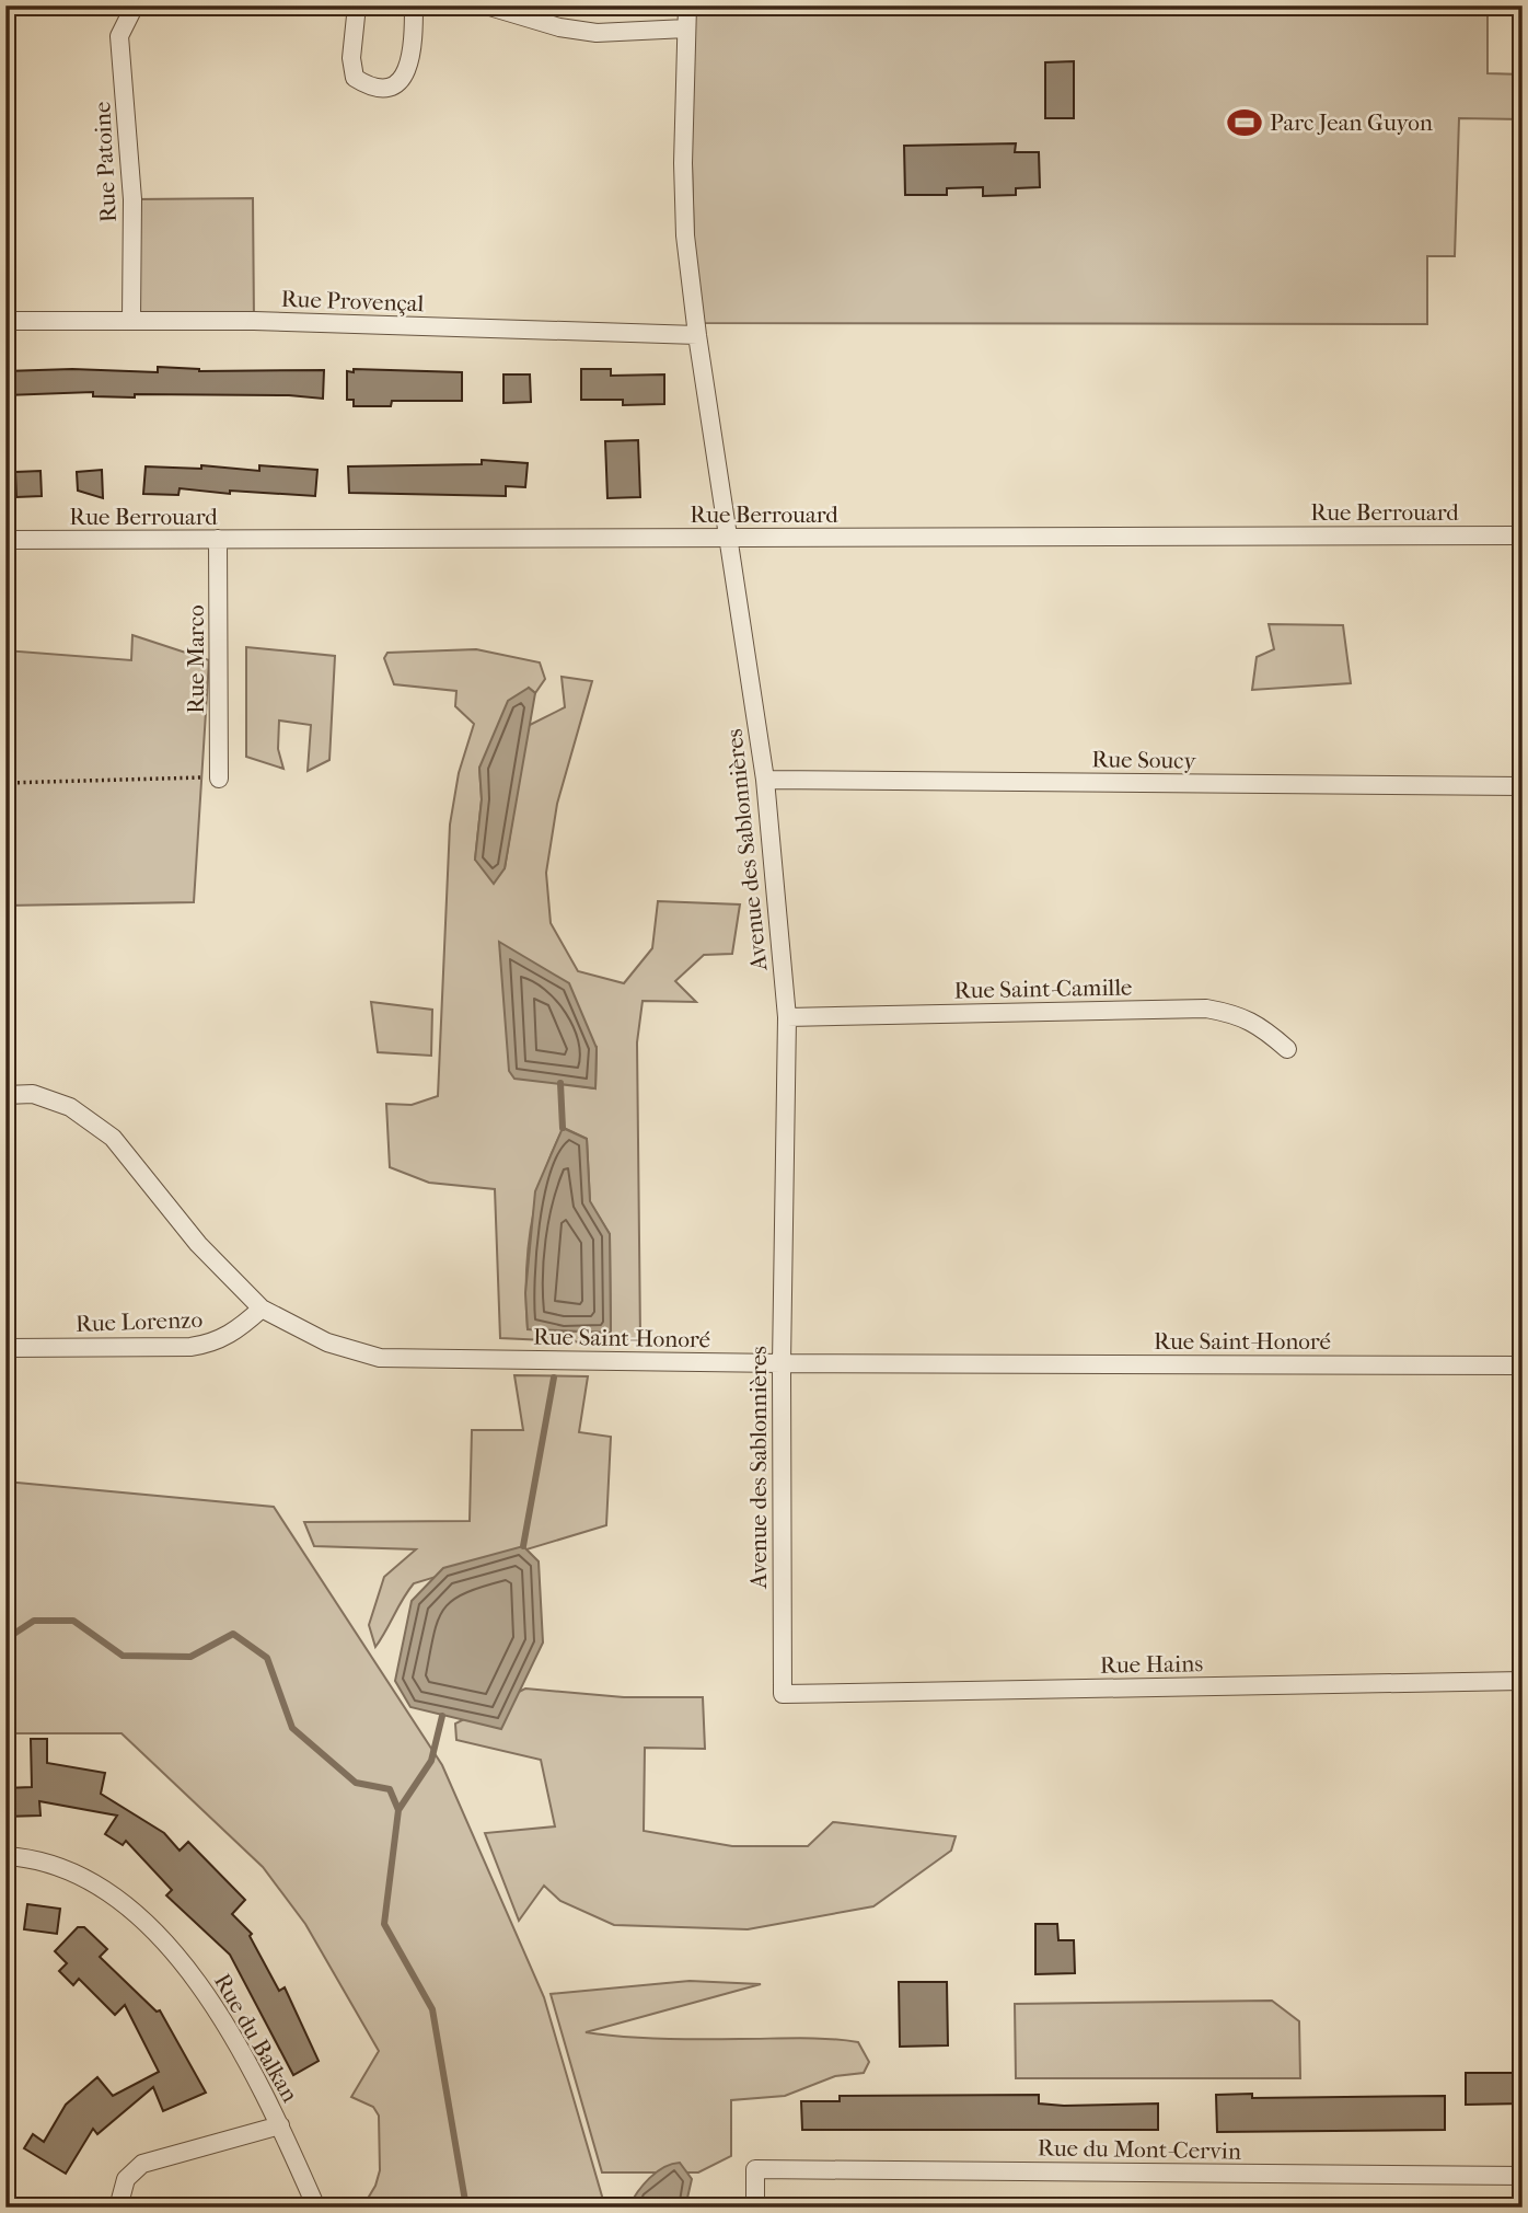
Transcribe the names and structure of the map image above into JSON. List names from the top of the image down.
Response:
{
  "streets": {
    "street": [
      "Rue Patoine",
      "Rue Provençal",
      "Rue Berrouard",
      "Rue Marco",
      "Rue Soucy",
      "Avenue des Sablonnières",
      "Rue Saint-Camille",
      "Rue Lorenzo",
      "Rue Saint-Honoré",
      "Rue Hains",
      "Rue du Balkan",
      "Rue du Mont-Cervin"
    ]
  },
  "crossings": [
    ["Rue Patoine", "Rue Provençal"],
    ["Rue Provençal", "Avenue des Sablonnières"],
    ["Rue Berrouard", "Rue Marco"],
    ["Rue Berrouard", "Avenue des Sablonnières"],
    ["Rue Soucy", "Avenue des Sablonnières"],
    ["Avenue des Sablonnières", "Rue Saint-Camille"],
    ["Avenue des Sablonnières", "Rue Saint-Honoré"],
    ["Avenue des Sablonnières", "Rue Hains"],
    ["Rue Lorenzo", "Rue Saint-Honoré"]
  ],
  "places": {
    "sports": ["Parc Jean Guyon"]
  }
}
